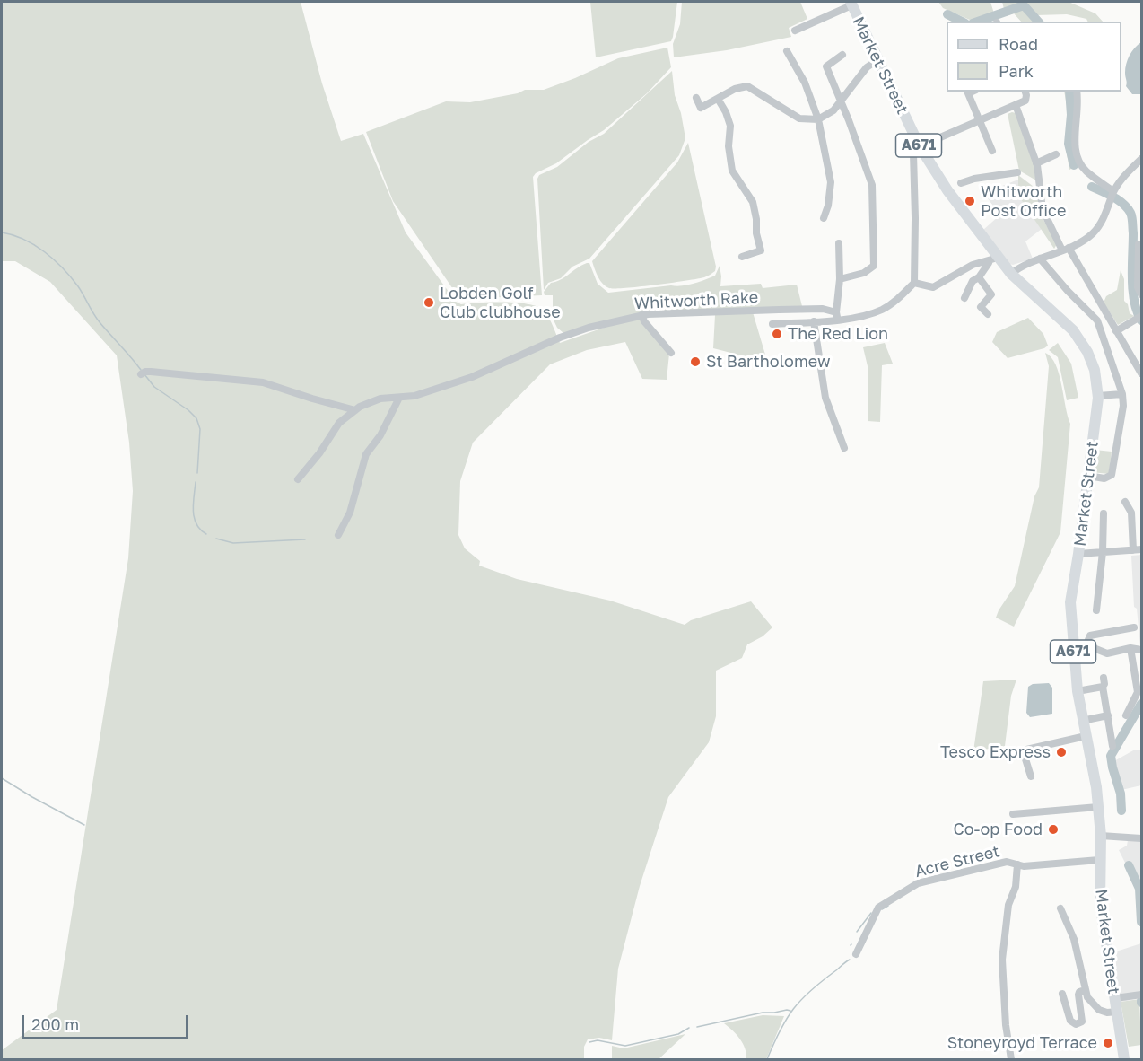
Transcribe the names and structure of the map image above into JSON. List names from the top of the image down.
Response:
{
  "streets": {
    "main road": ["Market Street", "A671"],
    "street": ["Whitworth Rake", "Acre Street"]
  },
  "crossings": [
    ["Market Street", "Acre Street"]
  ],
  "places": [
    "Whitworth Post Office",
    "Lobden Golf Club clubhouse",
    "The Red Lion",
    "St Bartholomew",
    "Tesco Express",
    "Co-op Food",
    "Stoneyroyd Terrace"
  ],
  "legend": ["Road", "Park"],
  "scale_bar": "200 m"
}
